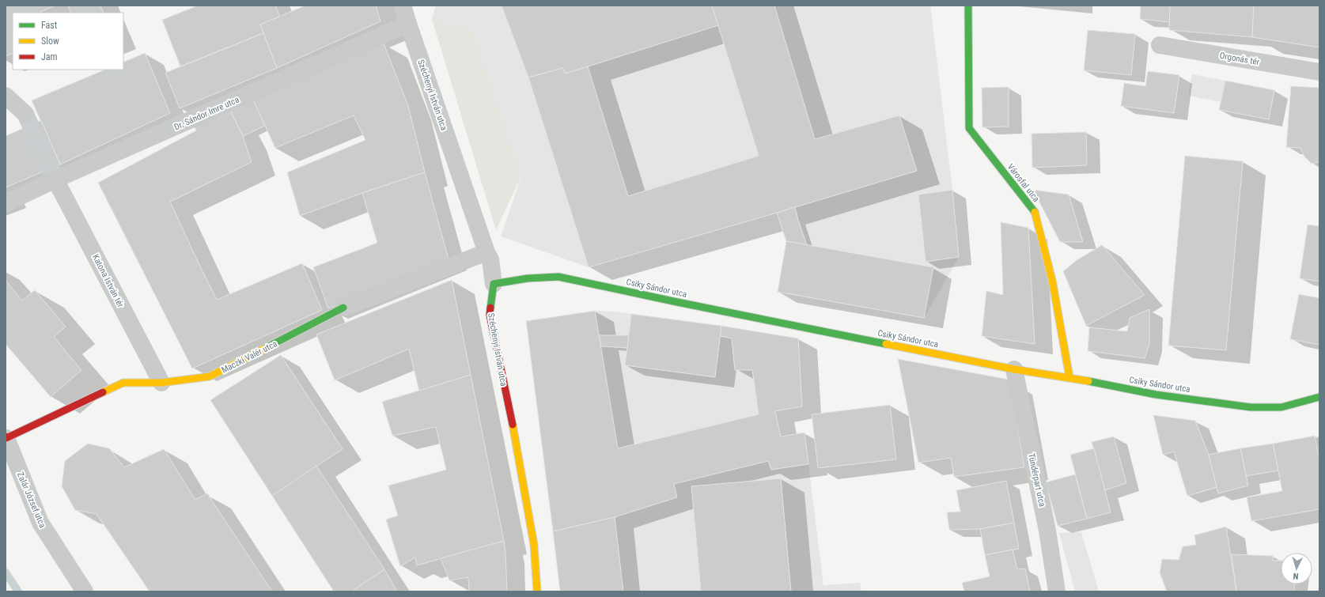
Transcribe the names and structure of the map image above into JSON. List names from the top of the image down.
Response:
{
  "streets": {
    "street": [
      "Orgonás tér",
      "Széchenyi István utca",
      "Dr. Sándor Imre utca",
      "Városfal utca",
      "Katona István tér",
      "Csiky Sándor utca",
      "Maczki Valér utca",
      "Tündérpart utca",
      "Zalár József utca"
    ]
  },
  "crossings": [
    ["Széchenyi István utca", "Dr. Sándor Imre utca"],
    ["Széchenyi István utca", "Csiky Sándor utca"],
    ["Széchenyi István utca", "Maczki Valér utca"],
    ["Dr. Sándor Imre utca", "Katona István tér"],
    ["Városfal utca", "Csiky Sándor utca"],
    ["Katona István tér", "Maczki Valér utca"],
    ["Csiky Sándor utca", "Tündérpart utca"],
    ["Maczki Valér utca", "Zalár József utca"]
  ],
  "legend": ["Fast", "Slow", "Jam"],
  "north": "bottom"
}
